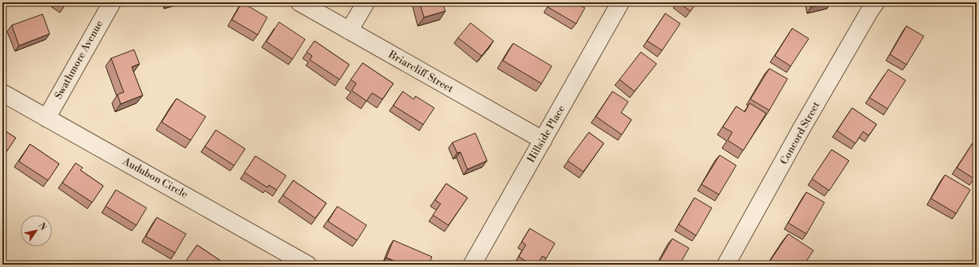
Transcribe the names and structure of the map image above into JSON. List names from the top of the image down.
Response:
{
  "streets": {
    "street": [
      "Swathmore Avenue",
      "Briarcliff Street",
      "Concord Street",
      "Hillside Place",
      "Audubon Circle"
    ]
  },
  "crossings": [
    ["Swathmore Avenue", "Audubon Circle"],
    ["Briarcliff Street", "Hillside Place"]
  ],
  "north": "top right"
}
